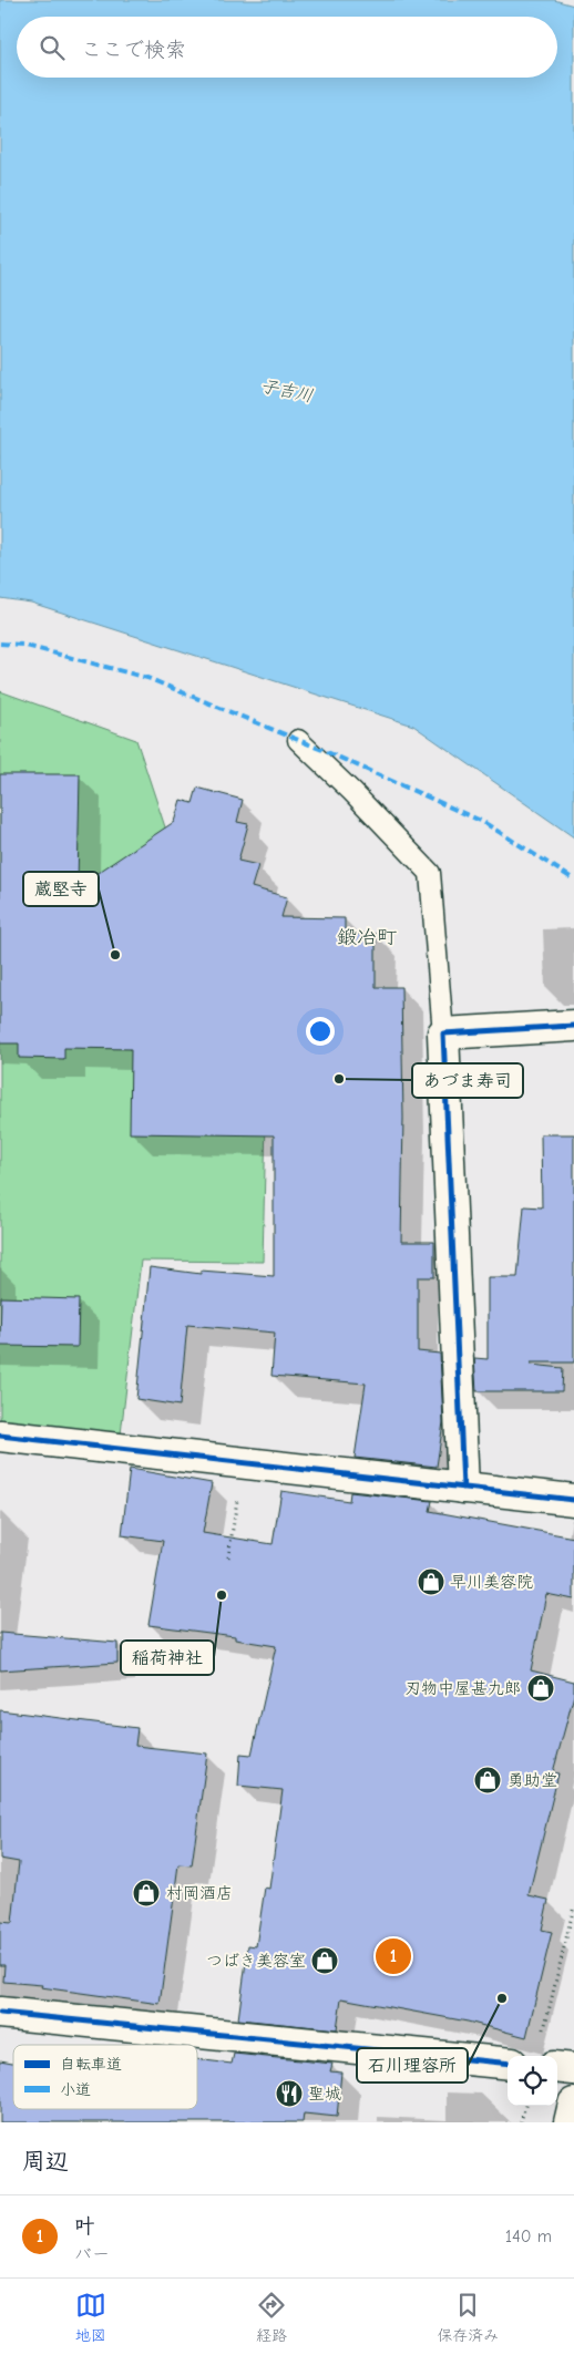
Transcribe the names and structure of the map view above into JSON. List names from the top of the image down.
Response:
{
  "districts": ["鍛冶町"],
  "water": ["子吉川"],
  "places": {
    "other": [
      "蔵堅寺",
      "あづま寿司",
      "稲荷神社",
      "石川理容所"
    ],
    "shop": [
      "早川美容院",
      "刃物中屋甚九郎",
      "勇助堂",
      "村岡酒店",
      "つばき美容室"
    ],
    "restaurant": ["聖城"]
  },
  "legend": ["自転車道", "小道"],
  "page": {
    "search": "ここで検索",
    "pins": "1",
    "heading": "周辺",
    "list": [
      {
        "mark": "1",
        "name": "叶",
        "note": "バー",
        "value": "140 m"
      }
    ],
    "nav": ["地図", "経路", "保存済み"]
  }
}
